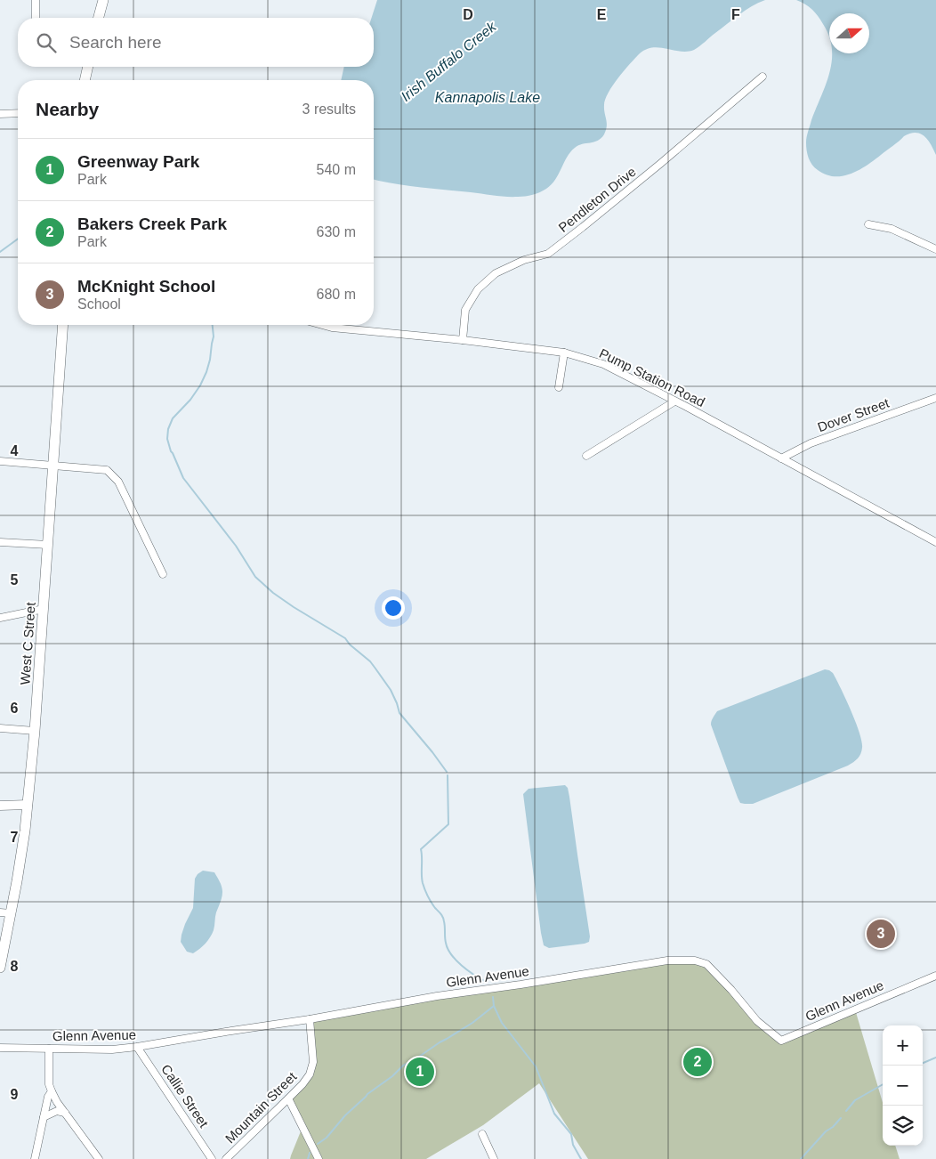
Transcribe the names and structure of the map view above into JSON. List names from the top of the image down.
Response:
{
  "streets": {
    "main road": ["West C Street"],
    "street": [
      "Pendleton Drive",
      "Pump Station Road",
      "Dover Street",
      "Glenn Avenue",
      "Callie Street",
      "Mountain Street"
    ]
  },
  "crossings": [
    ["Pendleton Drive", "Pump Station Road"],
    ["Pump Station Road", "Dover Street"],
    ["Glenn Avenue", "Callie Street"],
    ["Glenn Avenue", "Mountain Street"]
  ],
  "water": ["Irish Buffalo Creek", "Kannapolis Lake"],
  "north": "right",
  "page": {
    "search": "Search here",
    "heading": ["Nearby", "3 results"],
    "list": [
      {
        "mark": "1",
        "name": "Greenway Park",
        "note": "Park",
        "value": "540 m"
      },
      {
        "mark": "2",
        "name": "Bakers Creek Park",
        "note": "Park",
        "value": "630 m"
      },
      {
        "mark": "3",
        "name": "McKnight School",
        "note": "School",
        "value": "680 m"
      }
    ],
    "pins": ["3", "2", "1"],
    "map_buttons": ["+", "−"]
  },
  "grid": {
    "columns": ["D", "E", "F"],
    "rows": [
      "4",
      "5",
      "6",
      "7",
      "8",
      "9"
    ]
  }
}
